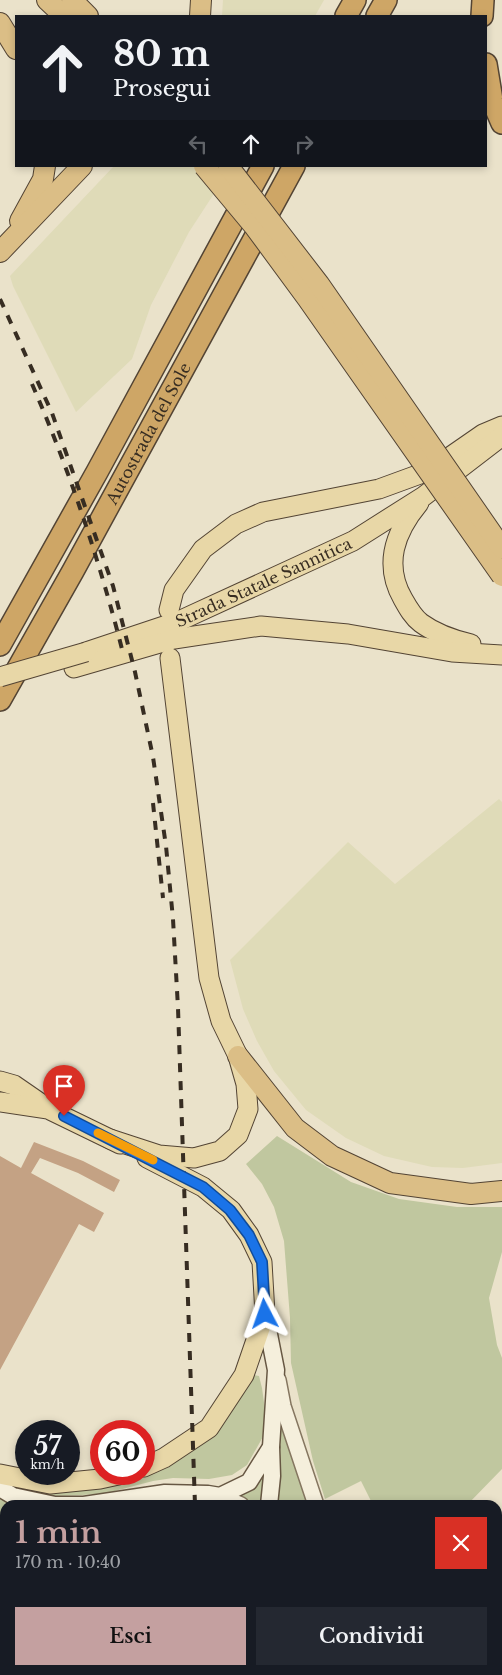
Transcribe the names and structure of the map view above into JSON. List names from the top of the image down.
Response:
{
  "streets": {
    "highway": ["Autostrada del Sole"],
    "main road": ["Strada Statale Sannitica"]
  },
  "page": {
    "turn": ["80 m", "Prosegui"],
    "speed": "57 km/h",
    "limit": "60",
    "heading": ["1 min", "170 m · 10:40"],
    "buttons": ["Esci", "Condividi"]
  }
}
